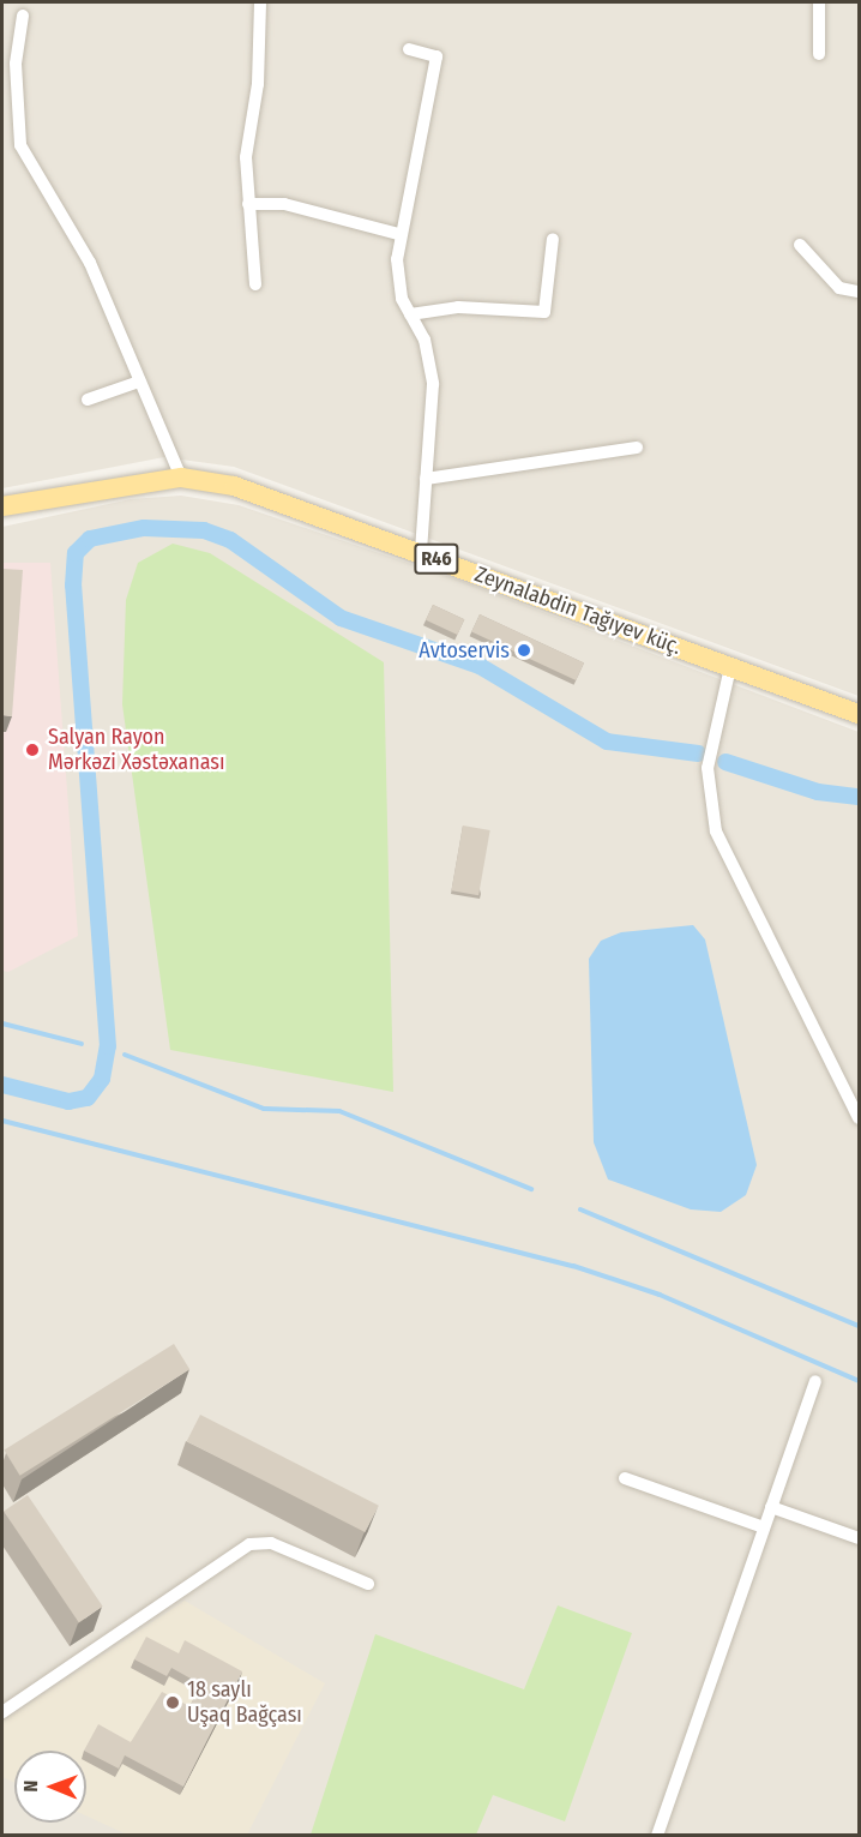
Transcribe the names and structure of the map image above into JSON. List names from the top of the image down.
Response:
{
  "streets": {
    "main road": ["R46", "Zeynalabdin Tağıyev küç."]
  },
  "places": ["Avtoservis", "Salyan Rayon Mərkəzi Xəstəxanası", "18 saylı Uşaq Bağçası"],
  "north": "left"
}
